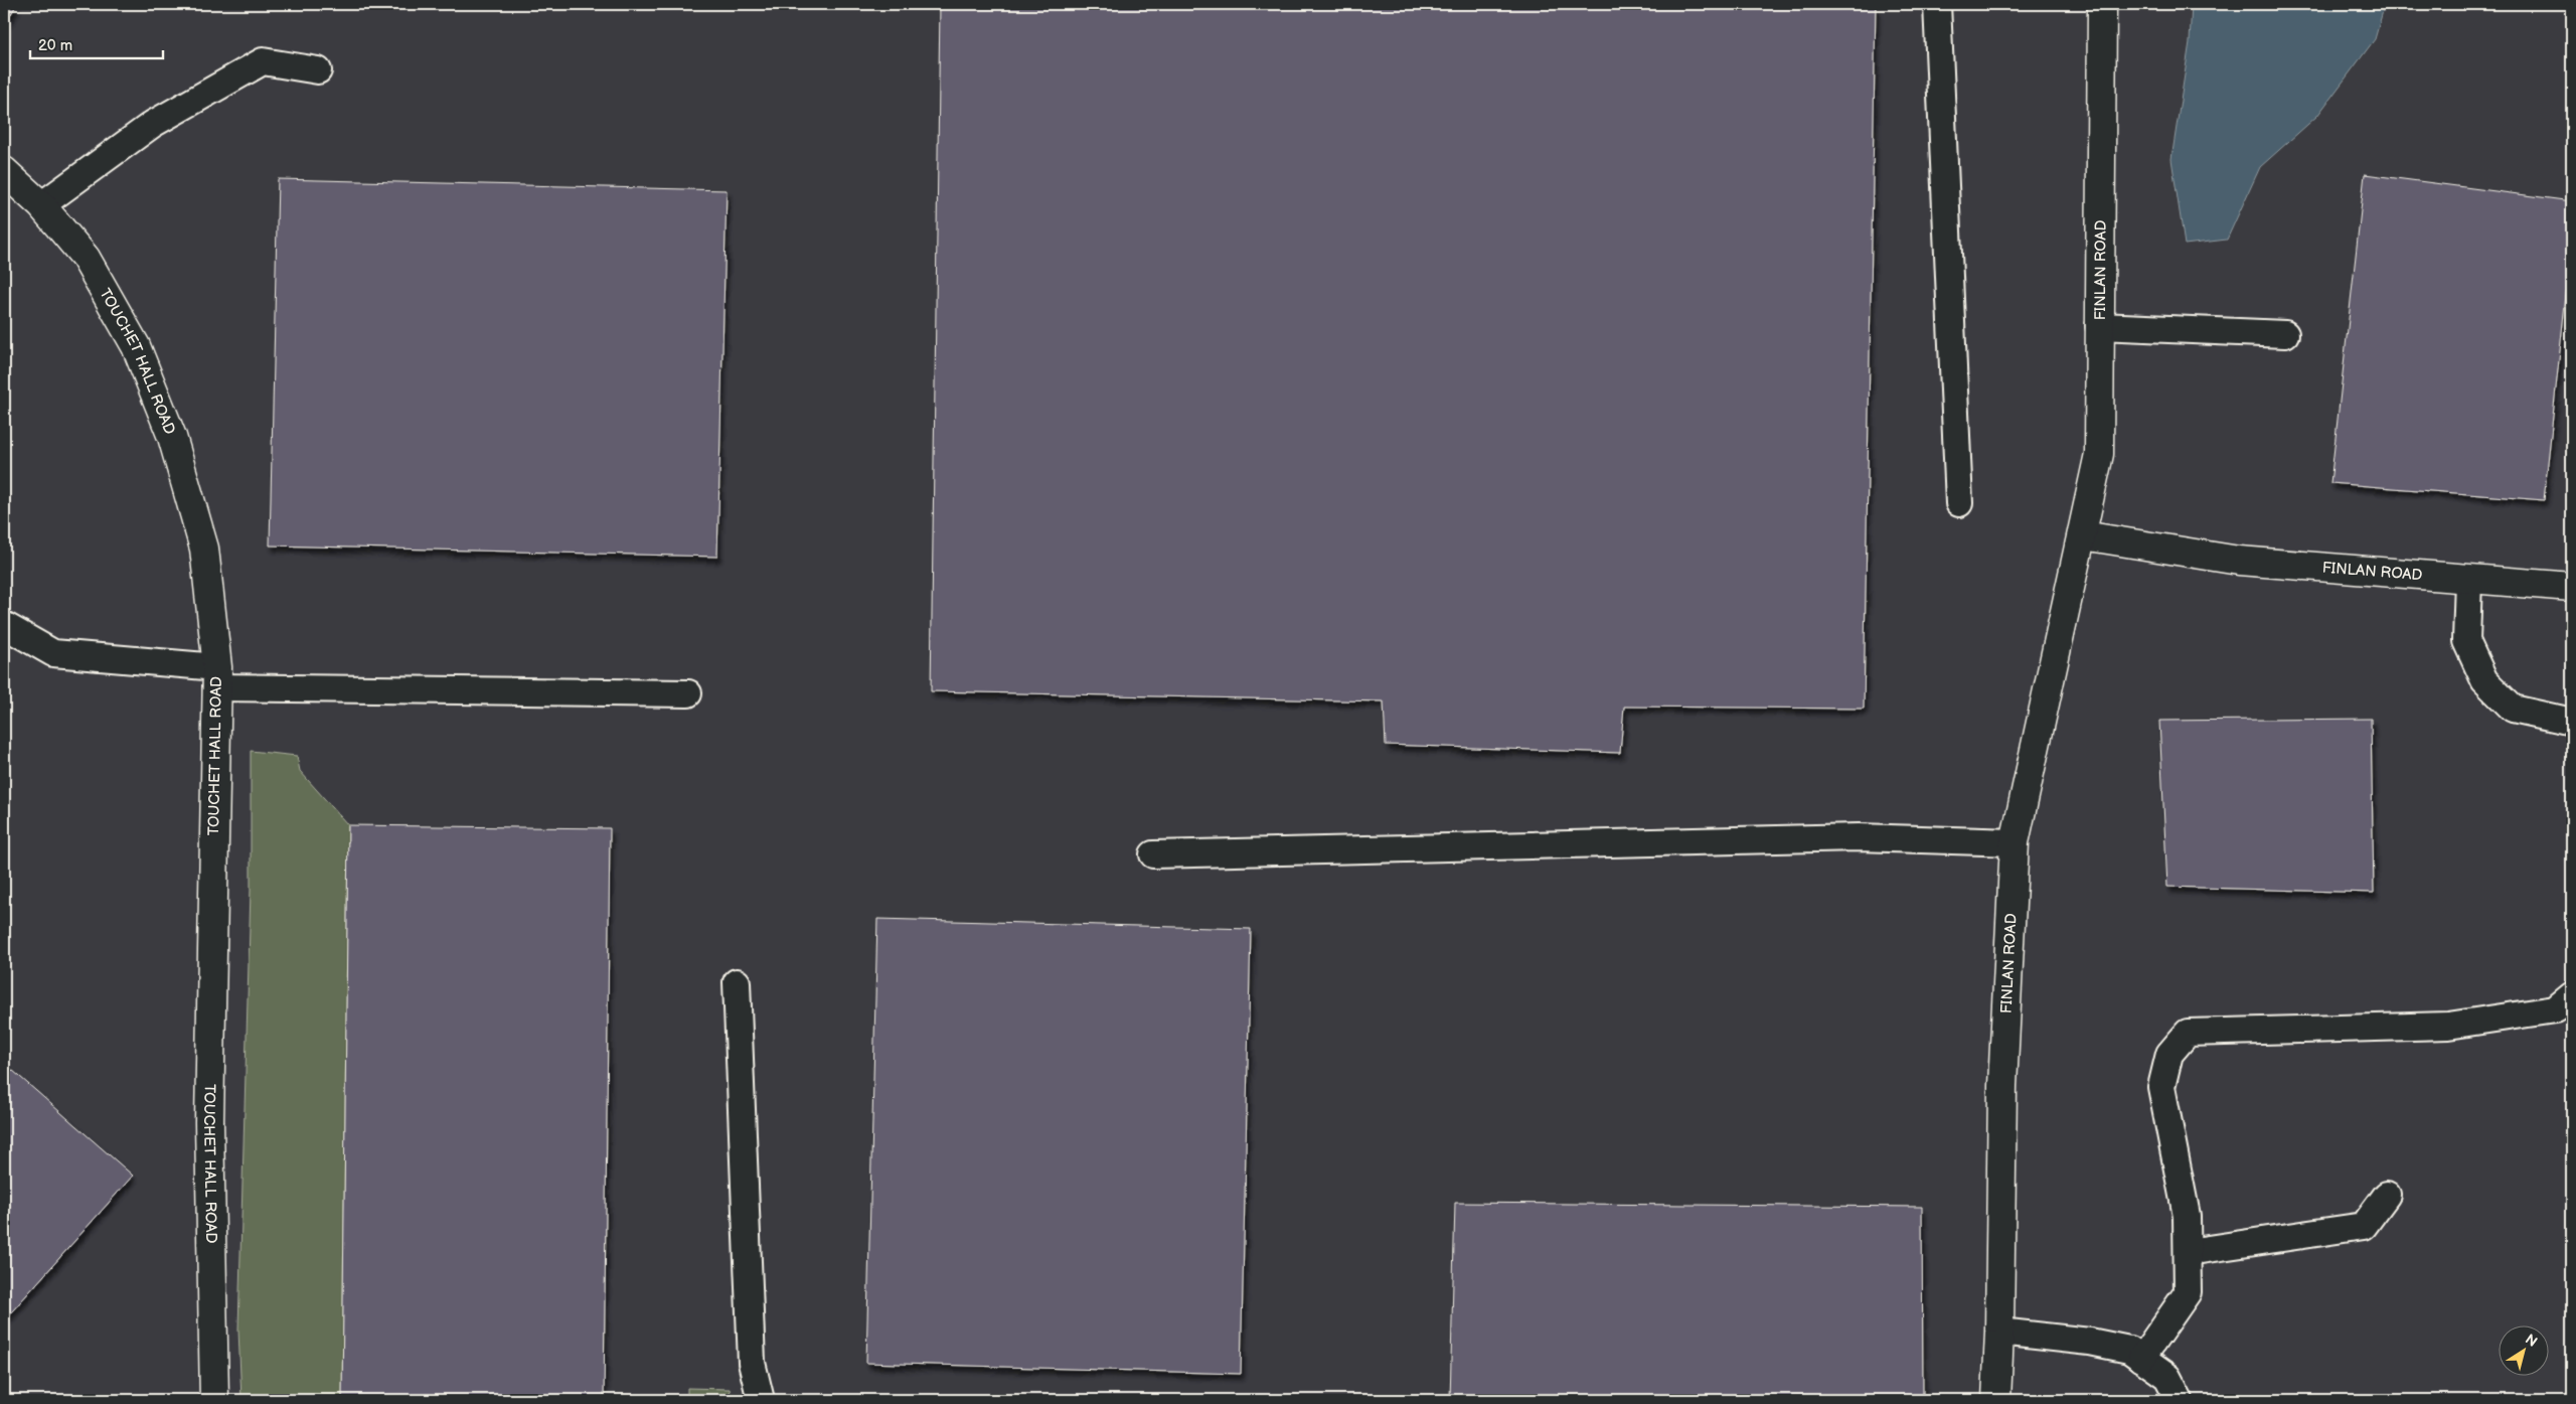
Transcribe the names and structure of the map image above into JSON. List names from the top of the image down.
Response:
{
  "streets": {
    "street": ["FINLAN ROAD", "TOUCHET HALL ROAD"]
  },
  "scale_bar": "20 m",
  "north": "top right"
}
